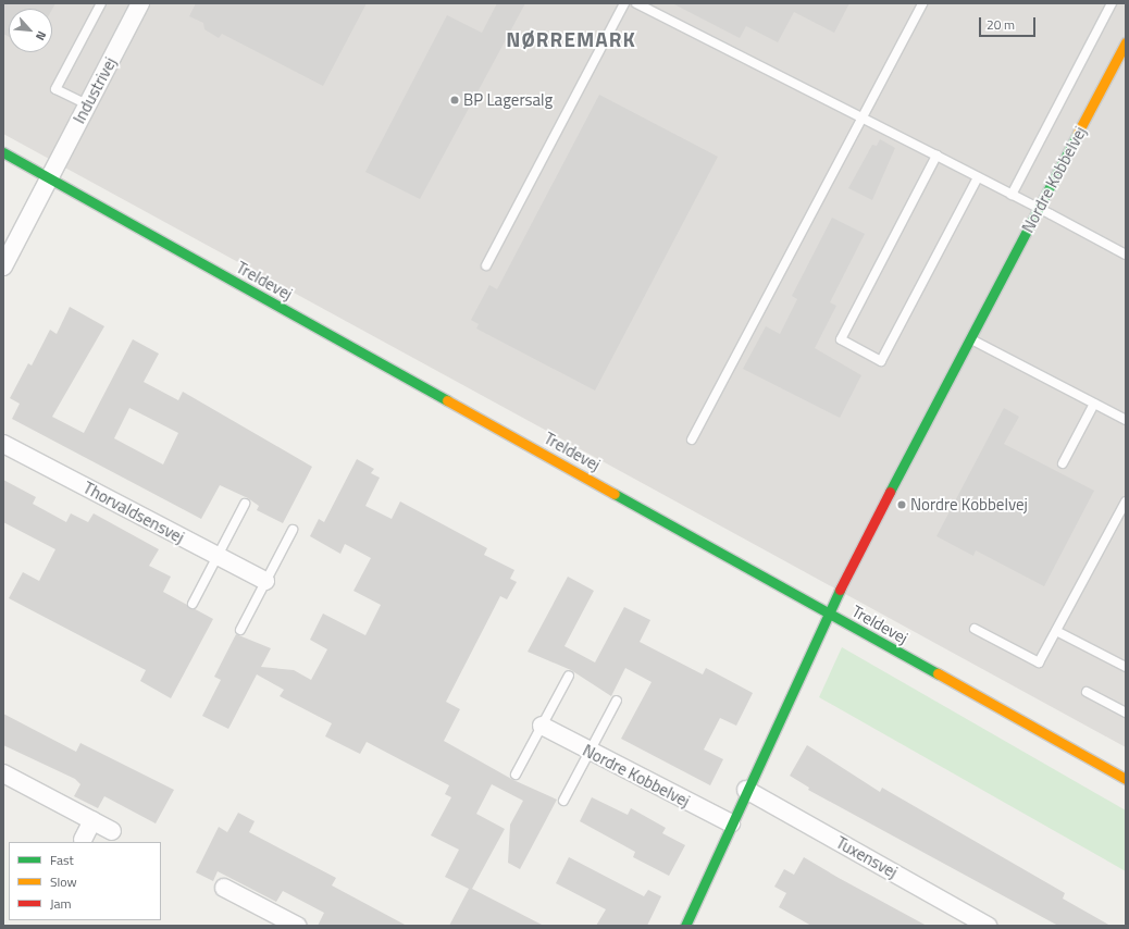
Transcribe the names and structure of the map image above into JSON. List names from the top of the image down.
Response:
{
  "streets": {
    "street": [
      "Industrivej",
      "Nordre Kobbelvej",
      "Treldevej",
      "Thorvaldsensvej",
      "Tuxensvej"
    ]
  },
  "crossings": [
    ["Industrivej", "Treldevej"],
    ["Nordre Kobbelvej", "Treldevej"],
    ["Nordre Kobbelvej", "Tuxensvej"]
  ],
  "districts": ["NØRREMARK"],
  "places": ["BP Lagersalg", "Nordre Kobbelvej"],
  "legend": ["Fast", "Slow", "Jam"],
  "scale_bar": "20 m",
  "north": "bottom right"
}
